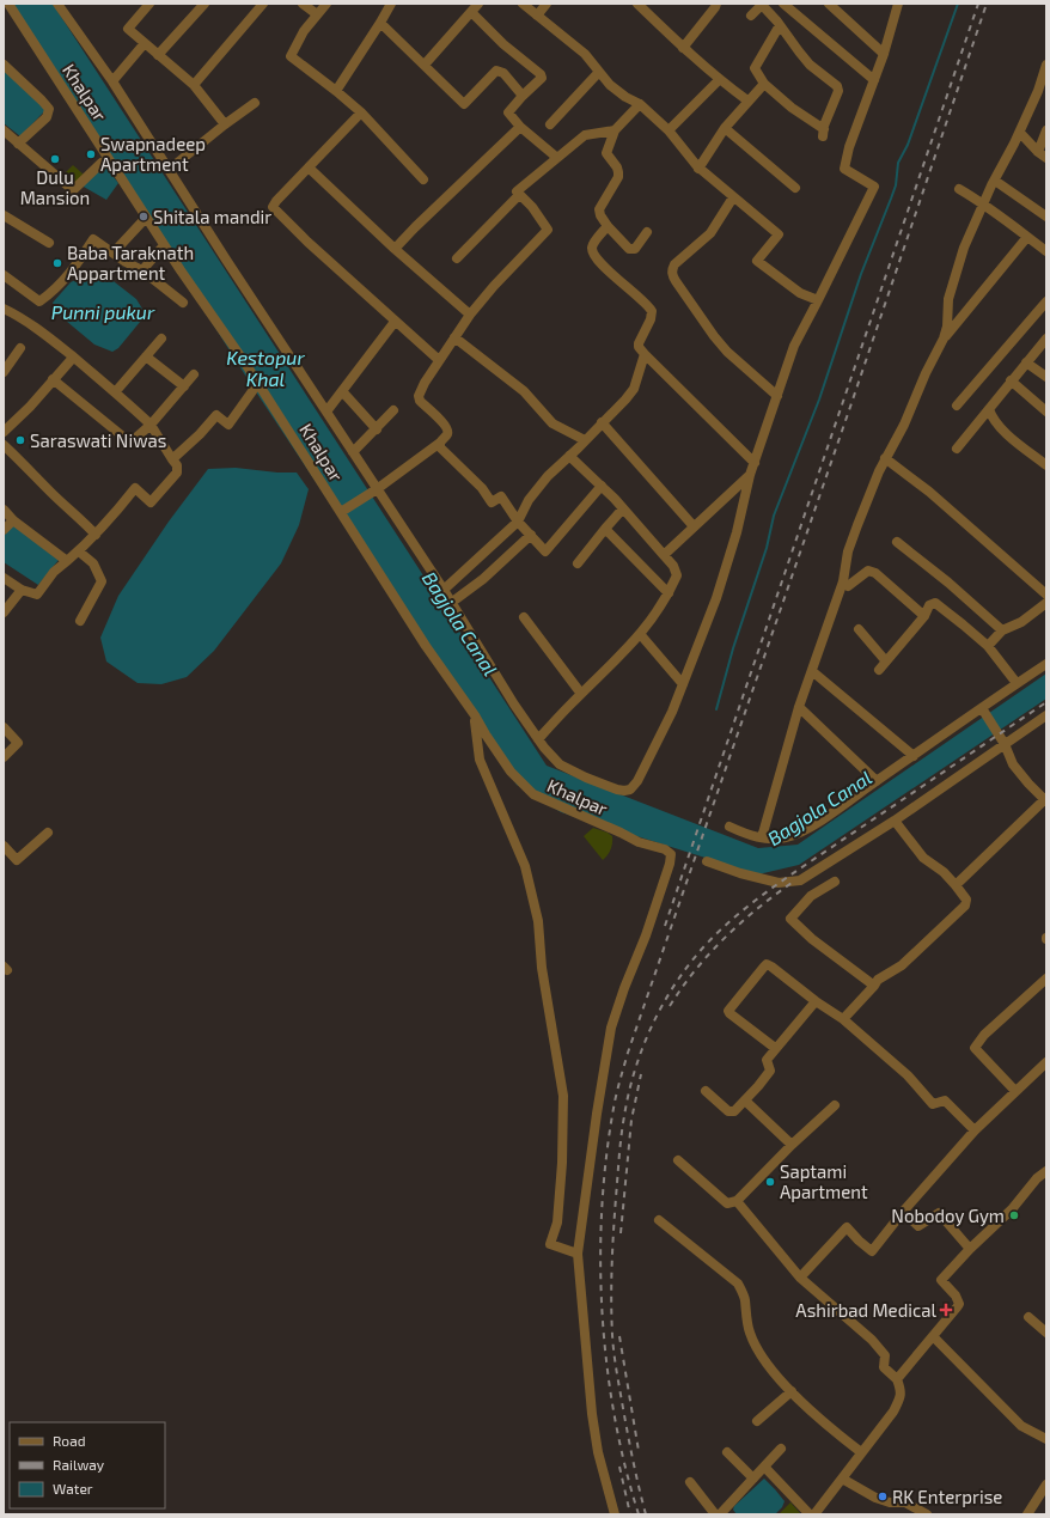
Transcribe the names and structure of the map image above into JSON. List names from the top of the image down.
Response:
{
  "streets": {
    "street": ["Khalpar"]
  },
  "water": ["Punni pukur", "Kestopur Khal", "Bagjola Canal"],
  "places": {
    "other": [
      "Swapnadeep Apartment",
      "Dulu Mansion",
      "Shitala mandir",
      "Baba Taraknath Appartment",
      "Saraswati Niwas",
      "Saptami Apartment",
      "Nobodoy Gym",
      "RK Enterprise"
    ],
    "health": ["Ashirbad Medical"]
  },
  "legend": ["Road", "Railway", "Water"]
}
